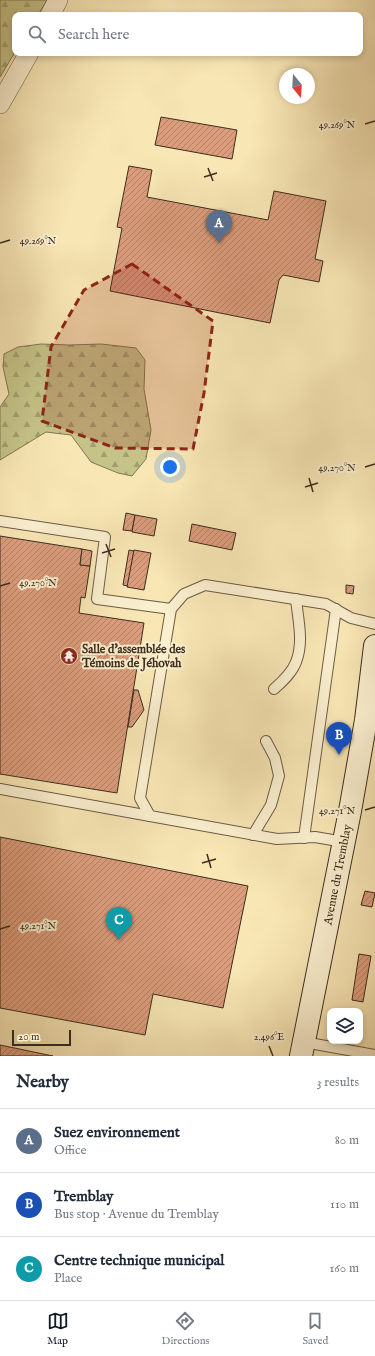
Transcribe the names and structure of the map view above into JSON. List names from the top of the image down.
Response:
{
  "streets": {
    "main road": ["Avenue du Tremblay"]
  },
  "places": {
    "temple": ["Salle d'assemblée des Témoins de Jéhovah"]
  },
  "scale_bar": "20 m",
  "north": "bottom",
  "page": {
    "search": "Search here",
    "pins": ["A", "B", "C"],
    "scale": "20 m",
    "heading": ["Nearby", "3 results"],
    "list": [
      {
        "mark": "A",
        "name": "Suez environnement",
        "note": "Office",
        "value": "80 m"
      },
      {
        "mark": "B",
        "name": "Tremblay",
        "note": "Bus stop · Avenue du Tremblay",
        "value": "110 m"
      },
      {
        "mark": "C",
        "name": "Centre technique municipal",
        "note": "Place",
        "value": "160 m"
      }
    ],
    "nav": ["Map", "Directions", "Saved"]
  },
  "coordinates": [
    "49.269°N",
    "49.270°N",
    "49.271°N",
    "2.496°E"
  ]
}
